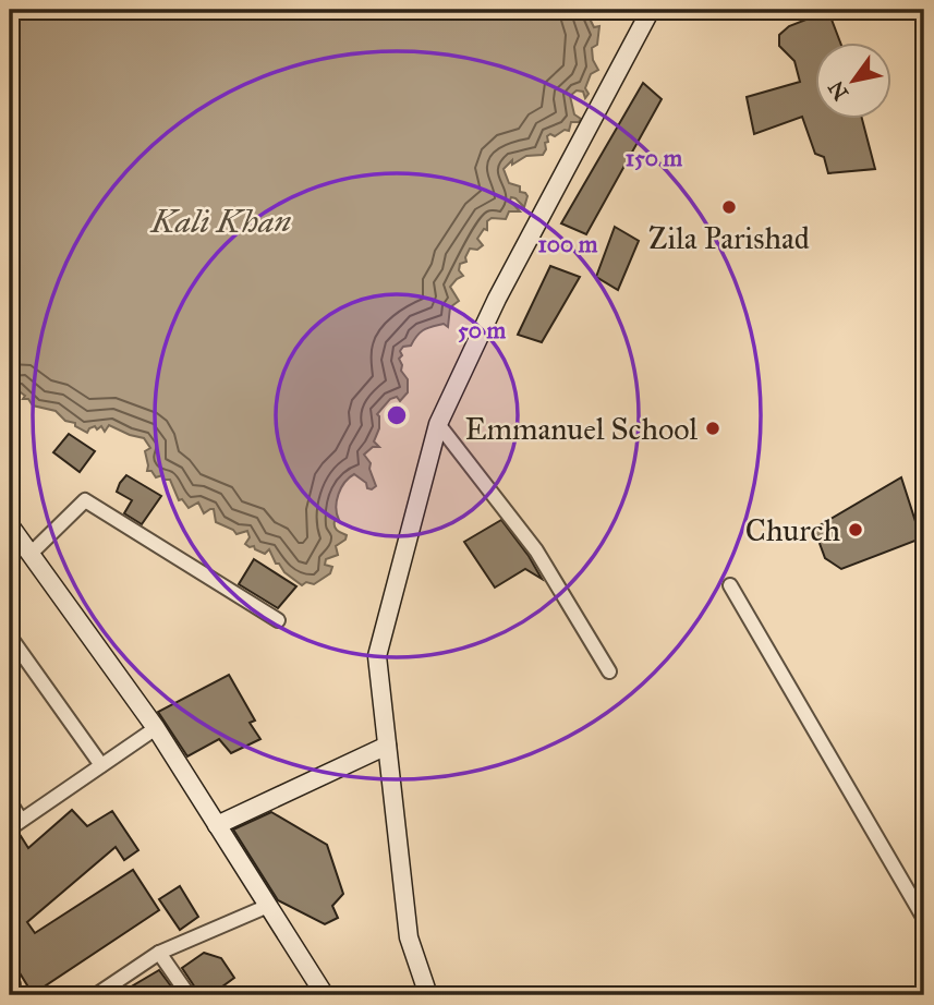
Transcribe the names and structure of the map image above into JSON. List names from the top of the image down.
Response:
{
  "water": ["Kali Khan"],
  "places": ["Zila Parishad", "Emmanuel School", "Church"],
  "north": "bottom left",
  "rings": ["150 m", "100 m", "50 m"]
}
